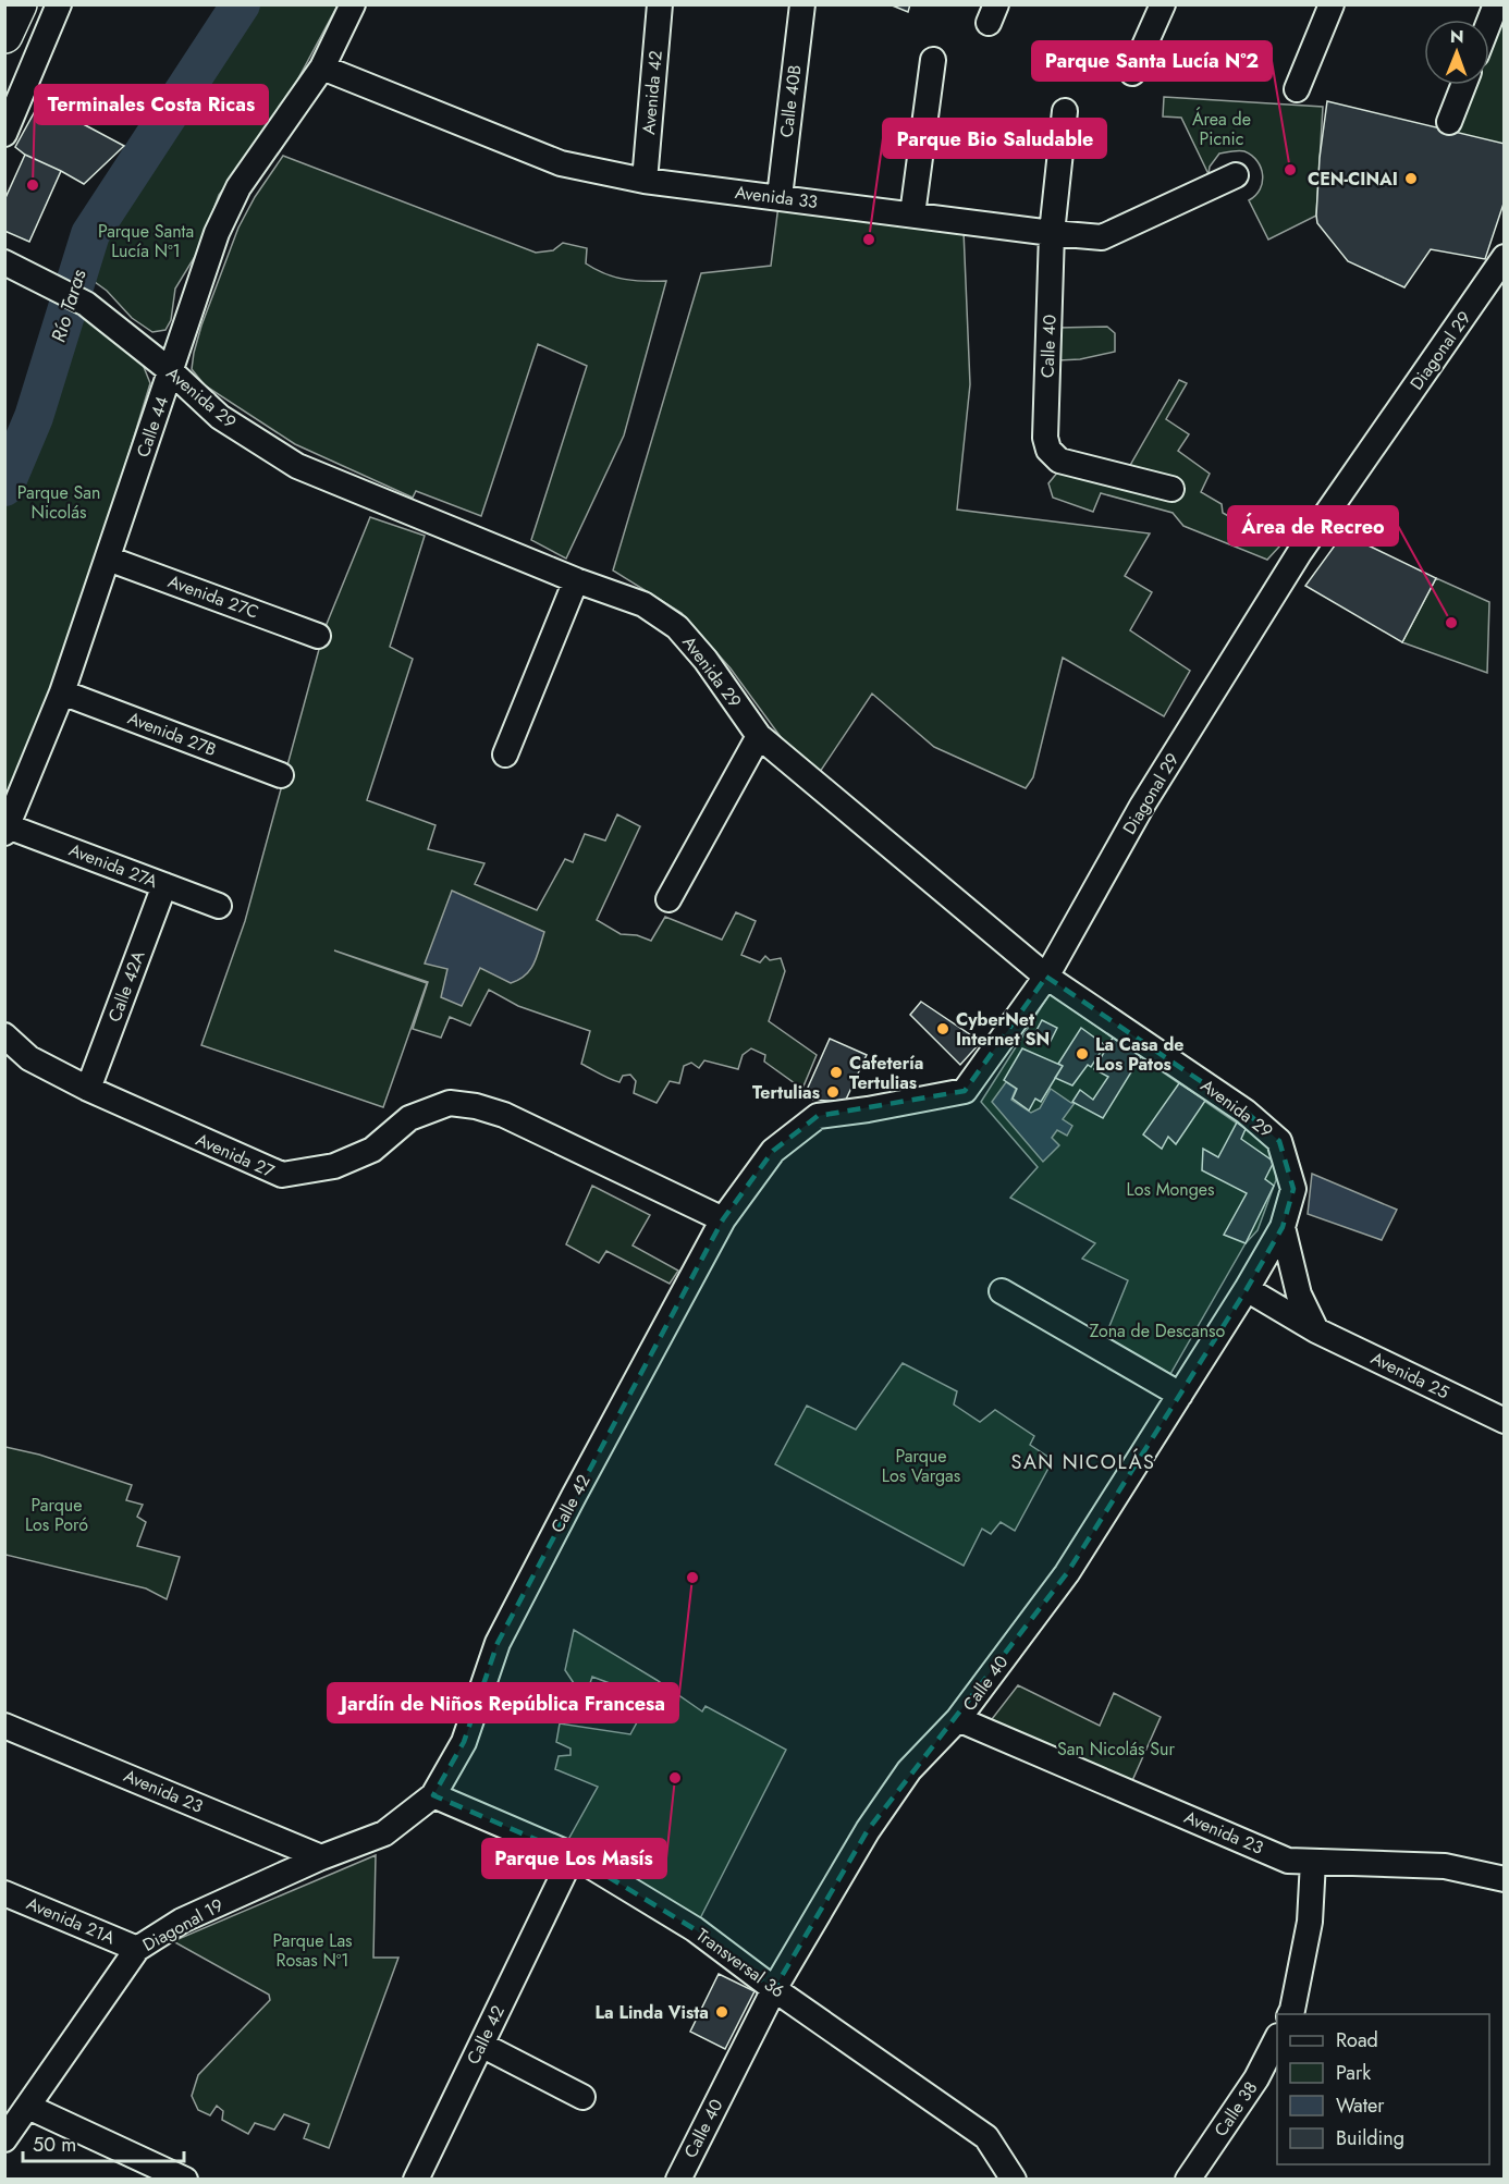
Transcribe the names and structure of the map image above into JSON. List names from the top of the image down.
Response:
{
  "streets": {
    "street": [
      "Avenida 42",
      "Calle 40B",
      "Avenida 33",
      "Calle 40",
      "Diagonal 29",
      "Avenida 29",
      "Calle 44",
      "Avenida 27C",
      "Avenida 27B",
      "Avenida 27A",
      "Calle 42A",
      "Avenida 27",
      "Avenida 25",
      "Calle 42",
      "Avenida 23",
      "Avenida 21A",
      "Diagonal 19",
      "Transversal 36",
      "Calle 38"
    ]
  },
  "crossings": [
    ["Avenida 42", "Avenida 33"],
    ["Calle 40B", "Avenida 33"],
    ["Avenida 33", "Calle 40"],
    ["Avenida 33", "Calle 44"],
    ["Calle 40", "Avenida 29"],
    ["Calle 40", "Avenida 25"],
    ["Calle 40", "Avenida 23"],
    ["Calle 40", "Transversal 36"],
    ["Diagonal 29", "Avenida 29"],
    ["Diagonal 29", "Avenida 27"],
    ["Diagonal 29", "Calle 42"],
    ["Avenida 29", "Calle 44"],
    ["Calle 44", "Avenida 27C"],
    ["Calle 44", "Avenida 27B"],
    ["Calle 44", "Avenida 27A"],
    ["Avenida 27A", "Calle 42A"],
    ["Calle 42A", "Avenida 27"],
    ["Avenida 27", "Calle 42"],
    ["Calle 42", "Diagonal 19"],
    ["Calle 42", "Transversal 36"],
    ["Avenida 23", "Diagonal 19"],
    ["Avenida 21A", "Diagonal 19"],
    ["Diagonal 19", "Transversal 36"]
  ],
  "districts": ["SAN NICOLÁS"],
  "water": ["Río Taras"],
  "parks": [
    "Área de Picnic",
    "Parque Santa Lucía Nº1",
    "Parque San Nicolás",
    "Los Monges",
    "Zona de Descanso",
    "Parque Los Vargas",
    "Parque Los Poró",
    "San Nicolás Sur",
    "Parque Las Rosas Nº1"
  ],
  "places": [
    "Parque Santa Lucía Nº2",
    "CEN-CINAI",
    "Terminales Costa Ricas",
    "Parque Bio Saludable",
    "Área de Recreo",
    "CyberNet Internet SN",
    "La Casa de Los Patos",
    "Cafetería Tertulias",
    "Tertulias",
    "Jardín de Niños República Francesa",
    "Parque Los Masís",
    "La Linda Vista"
  ],
  "legend": [
    "Road",
    "Park",
    "Water",
    "Building"
  ],
  "scale_bar": "50 m",
  "north": "top"
}
